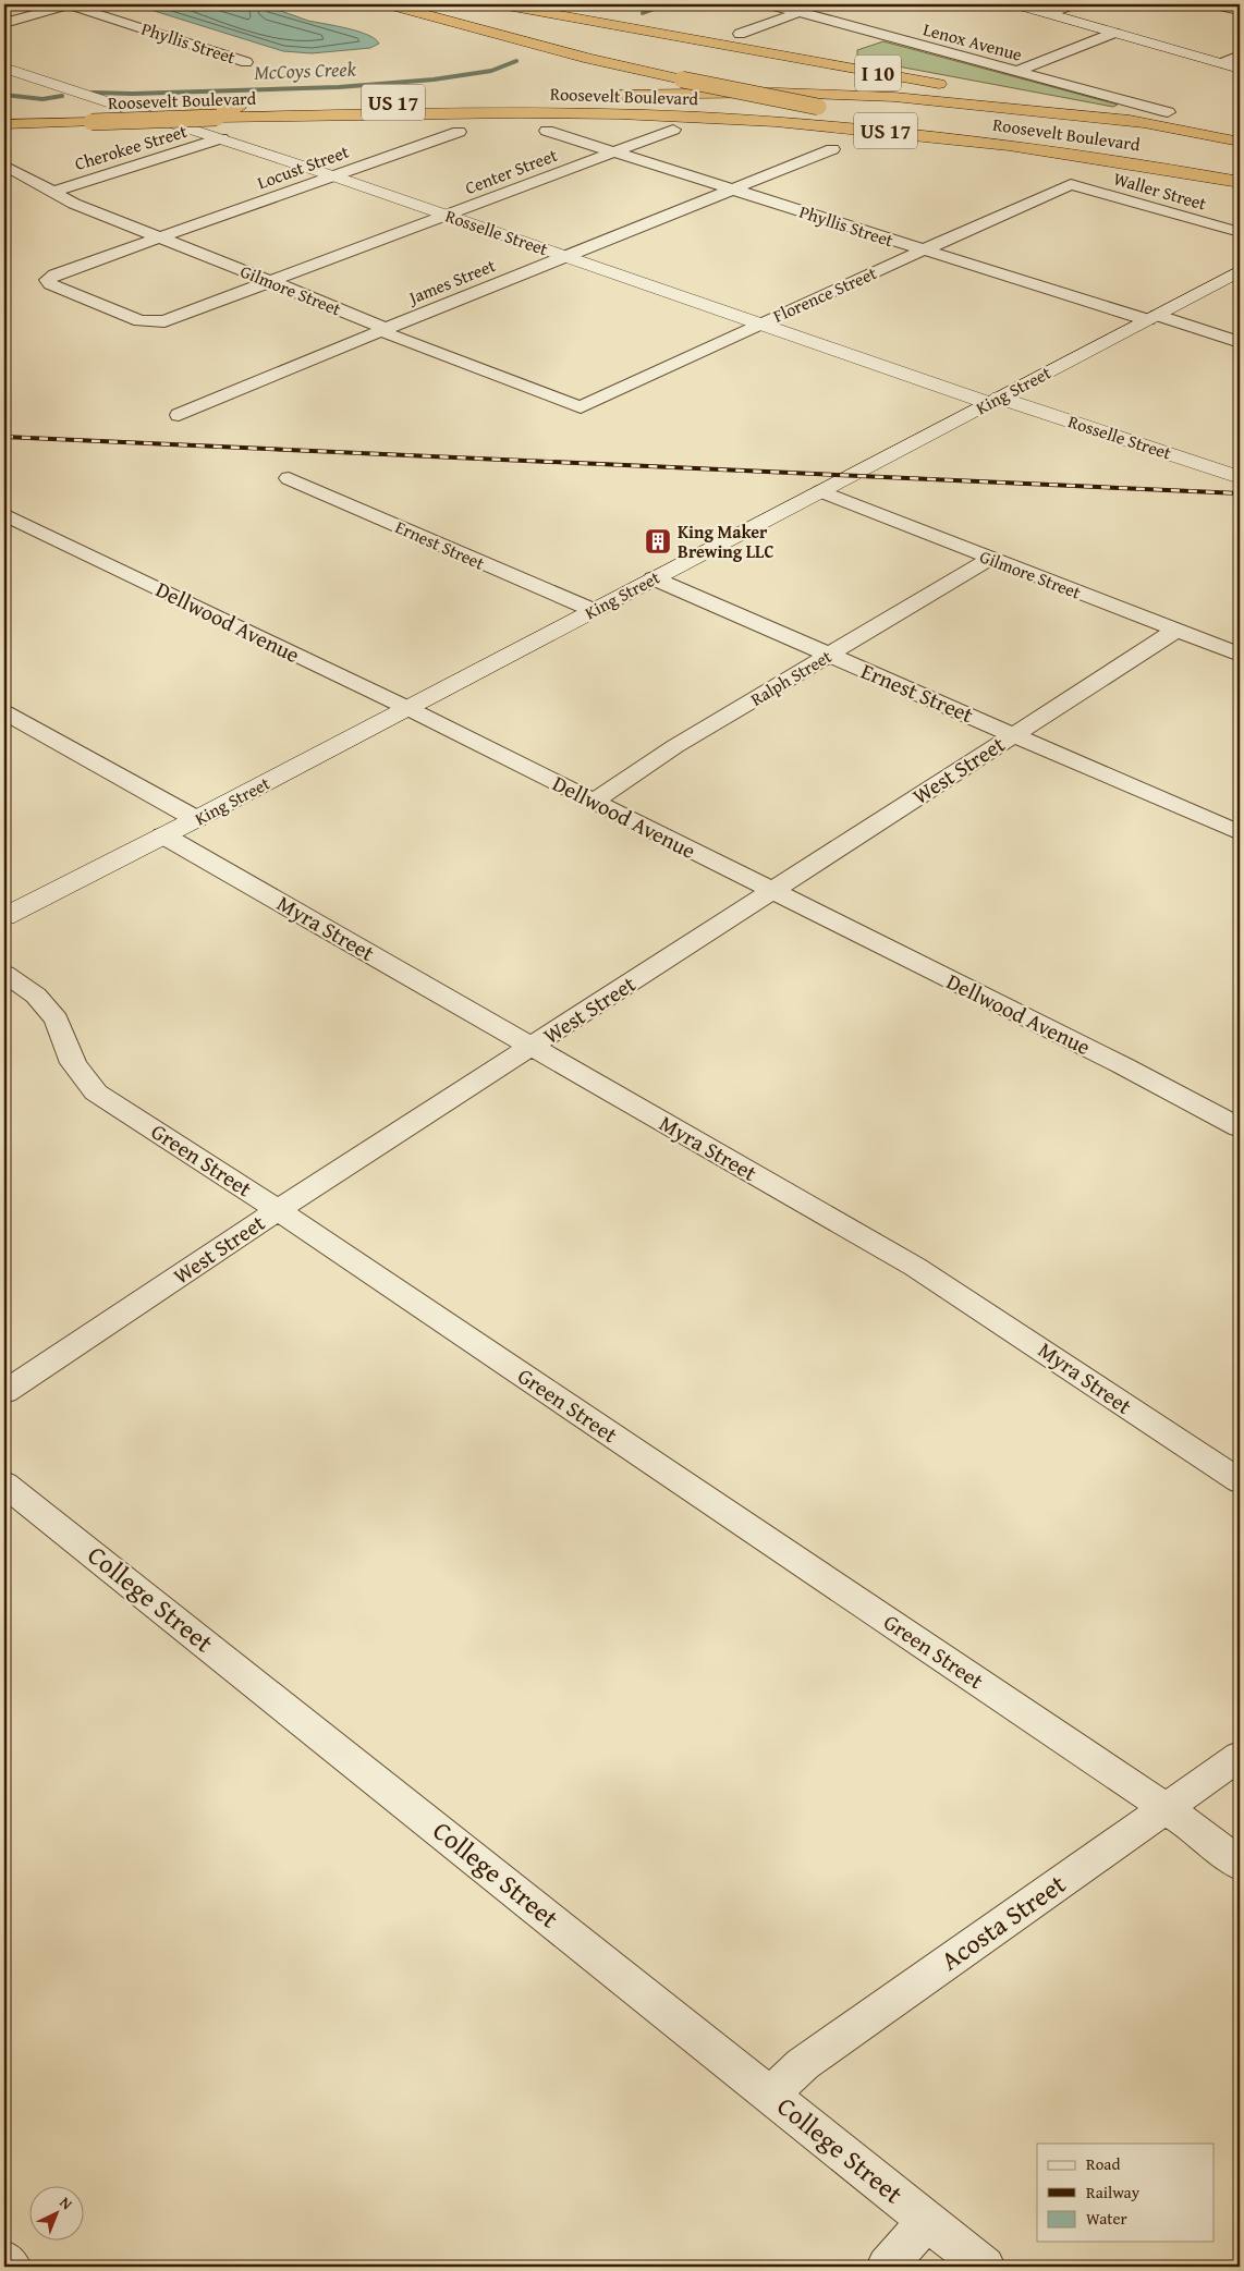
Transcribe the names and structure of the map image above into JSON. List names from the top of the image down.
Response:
{
  "streets": {
    "highway": ["I 10", "Roosevelt Boulevard", "US 17"],
    "main road": ["Rosselle Street", "King Street"],
    "street": [
      "Lenox Avenue",
      "Phyllis Street",
      "Cherokee Street",
      "Locust Street",
      "Center Street",
      "Waller Street",
      "James Street",
      "Gilmore Street",
      "Florence Street",
      "Ernest Street",
      "Dellwood Avenue",
      "Ralph Street",
      "West Street",
      "Myra Street",
      "Green Street",
      "College Street",
      "Acosta Street"
    ]
  },
  "crossings": [
    ["Phyllis Street", "Center Street"],
    ["Phyllis Street", "James Street"],
    ["Phyllis Street", "Florence Street"],
    ["Phyllis Street", "King Street"],
    ["I 10", "Roosevelt Boulevard"],
    ["Cherokee Street", "Rosselle Street"],
    ["Cherokee Street", "Gilmore Street"],
    ["Locust Street", "Center Street"],
    ["Locust Street", "Rosselle Street"],
    ["Locust Street", "Gilmore Street"],
    ["Center Street", "Rosselle Street"],
    ["Center Street", "Gilmore Street"],
    ["Waller Street", "Florence Street"],
    ["Rosselle Street", "James Street"],
    ["Rosselle Street", "Florence Street"],
    ["Rosselle Street", "King Street"],
    ["James Street", "Gilmore Street"],
    ["Gilmore Street", "Florence Street"],
    ["Gilmore Street", "King Street"],
    ["Gilmore Street", "Ralph Street"],
    ["Gilmore Street", "West Street"],
    ["King Street", "Ernest Street"],
    ["King Street", "Dellwood Avenue"],
    ["King Street", "Myra Street"],
    ["Ernest Street", "Ralph Street"],
    ["Ernest Street", "West Street"],
    ["Dellwood Avenue", "Ralph Street"],
    ["Dellwood Avenue", "West Street"],
    ["West Street", "Myra Street"],
    ["West Street", "Green Street"],
    ["Green Street", "Acosta Street"],
    ["College Street", "Acosta Street"]
  ],
  "water": ["McCoys Creek"],
  "places": {
    "building": ["King Maker Brewing LLC"]
  },
  "legend": ["Road", "Railway", "Water"],
  "north": "top right"
}
